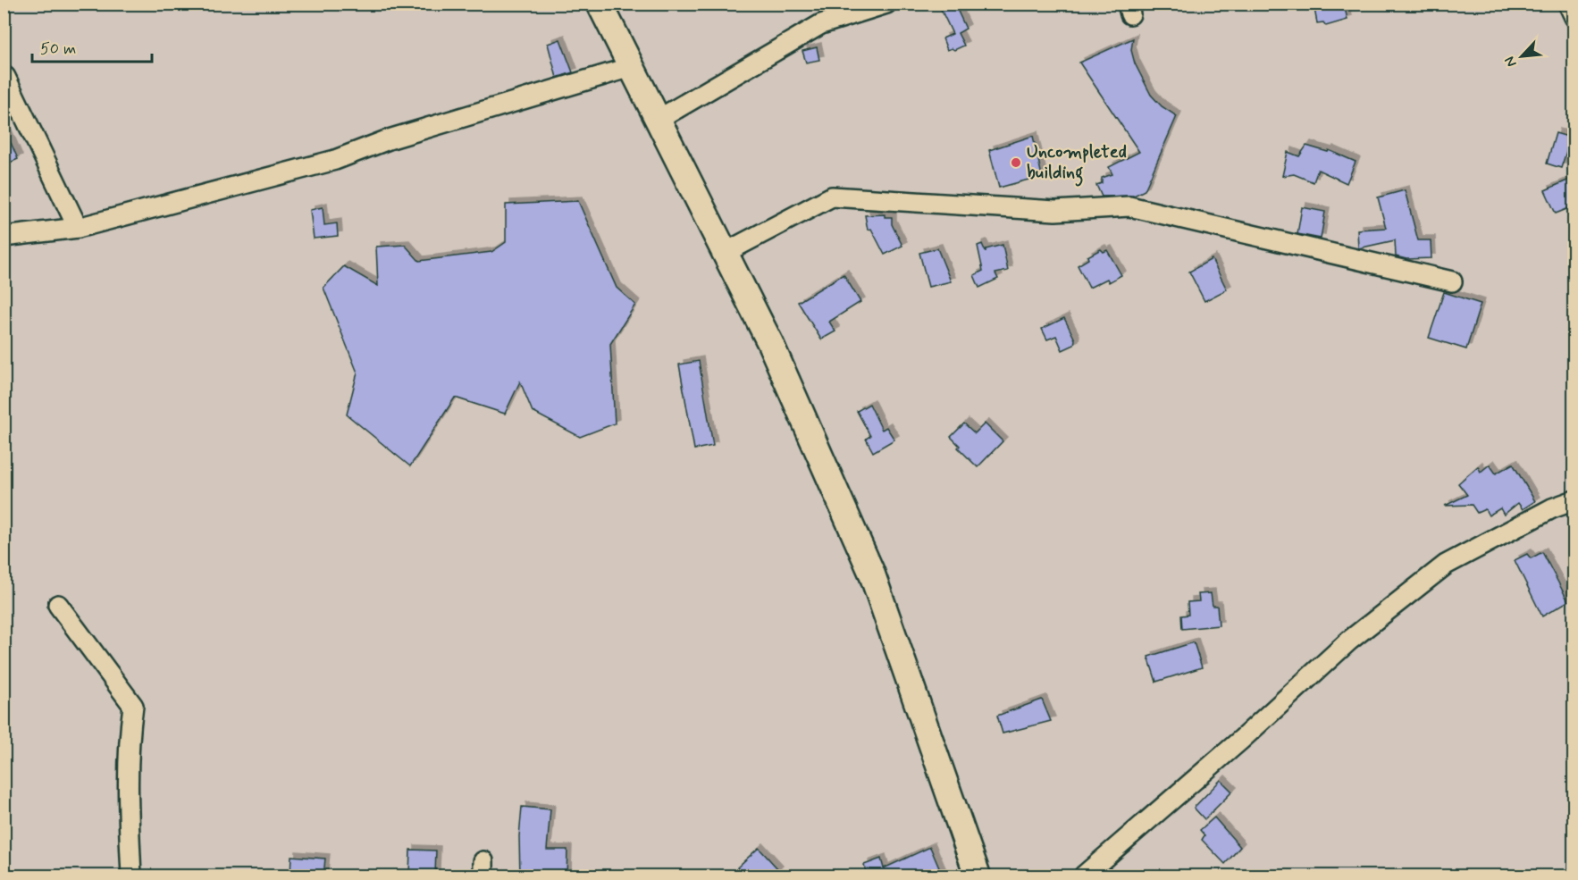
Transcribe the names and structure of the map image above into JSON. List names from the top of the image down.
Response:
{
  "places": ["Uncompleted building"],
  "scale_bar": "50 m",
  "north": "bottom left"
}
